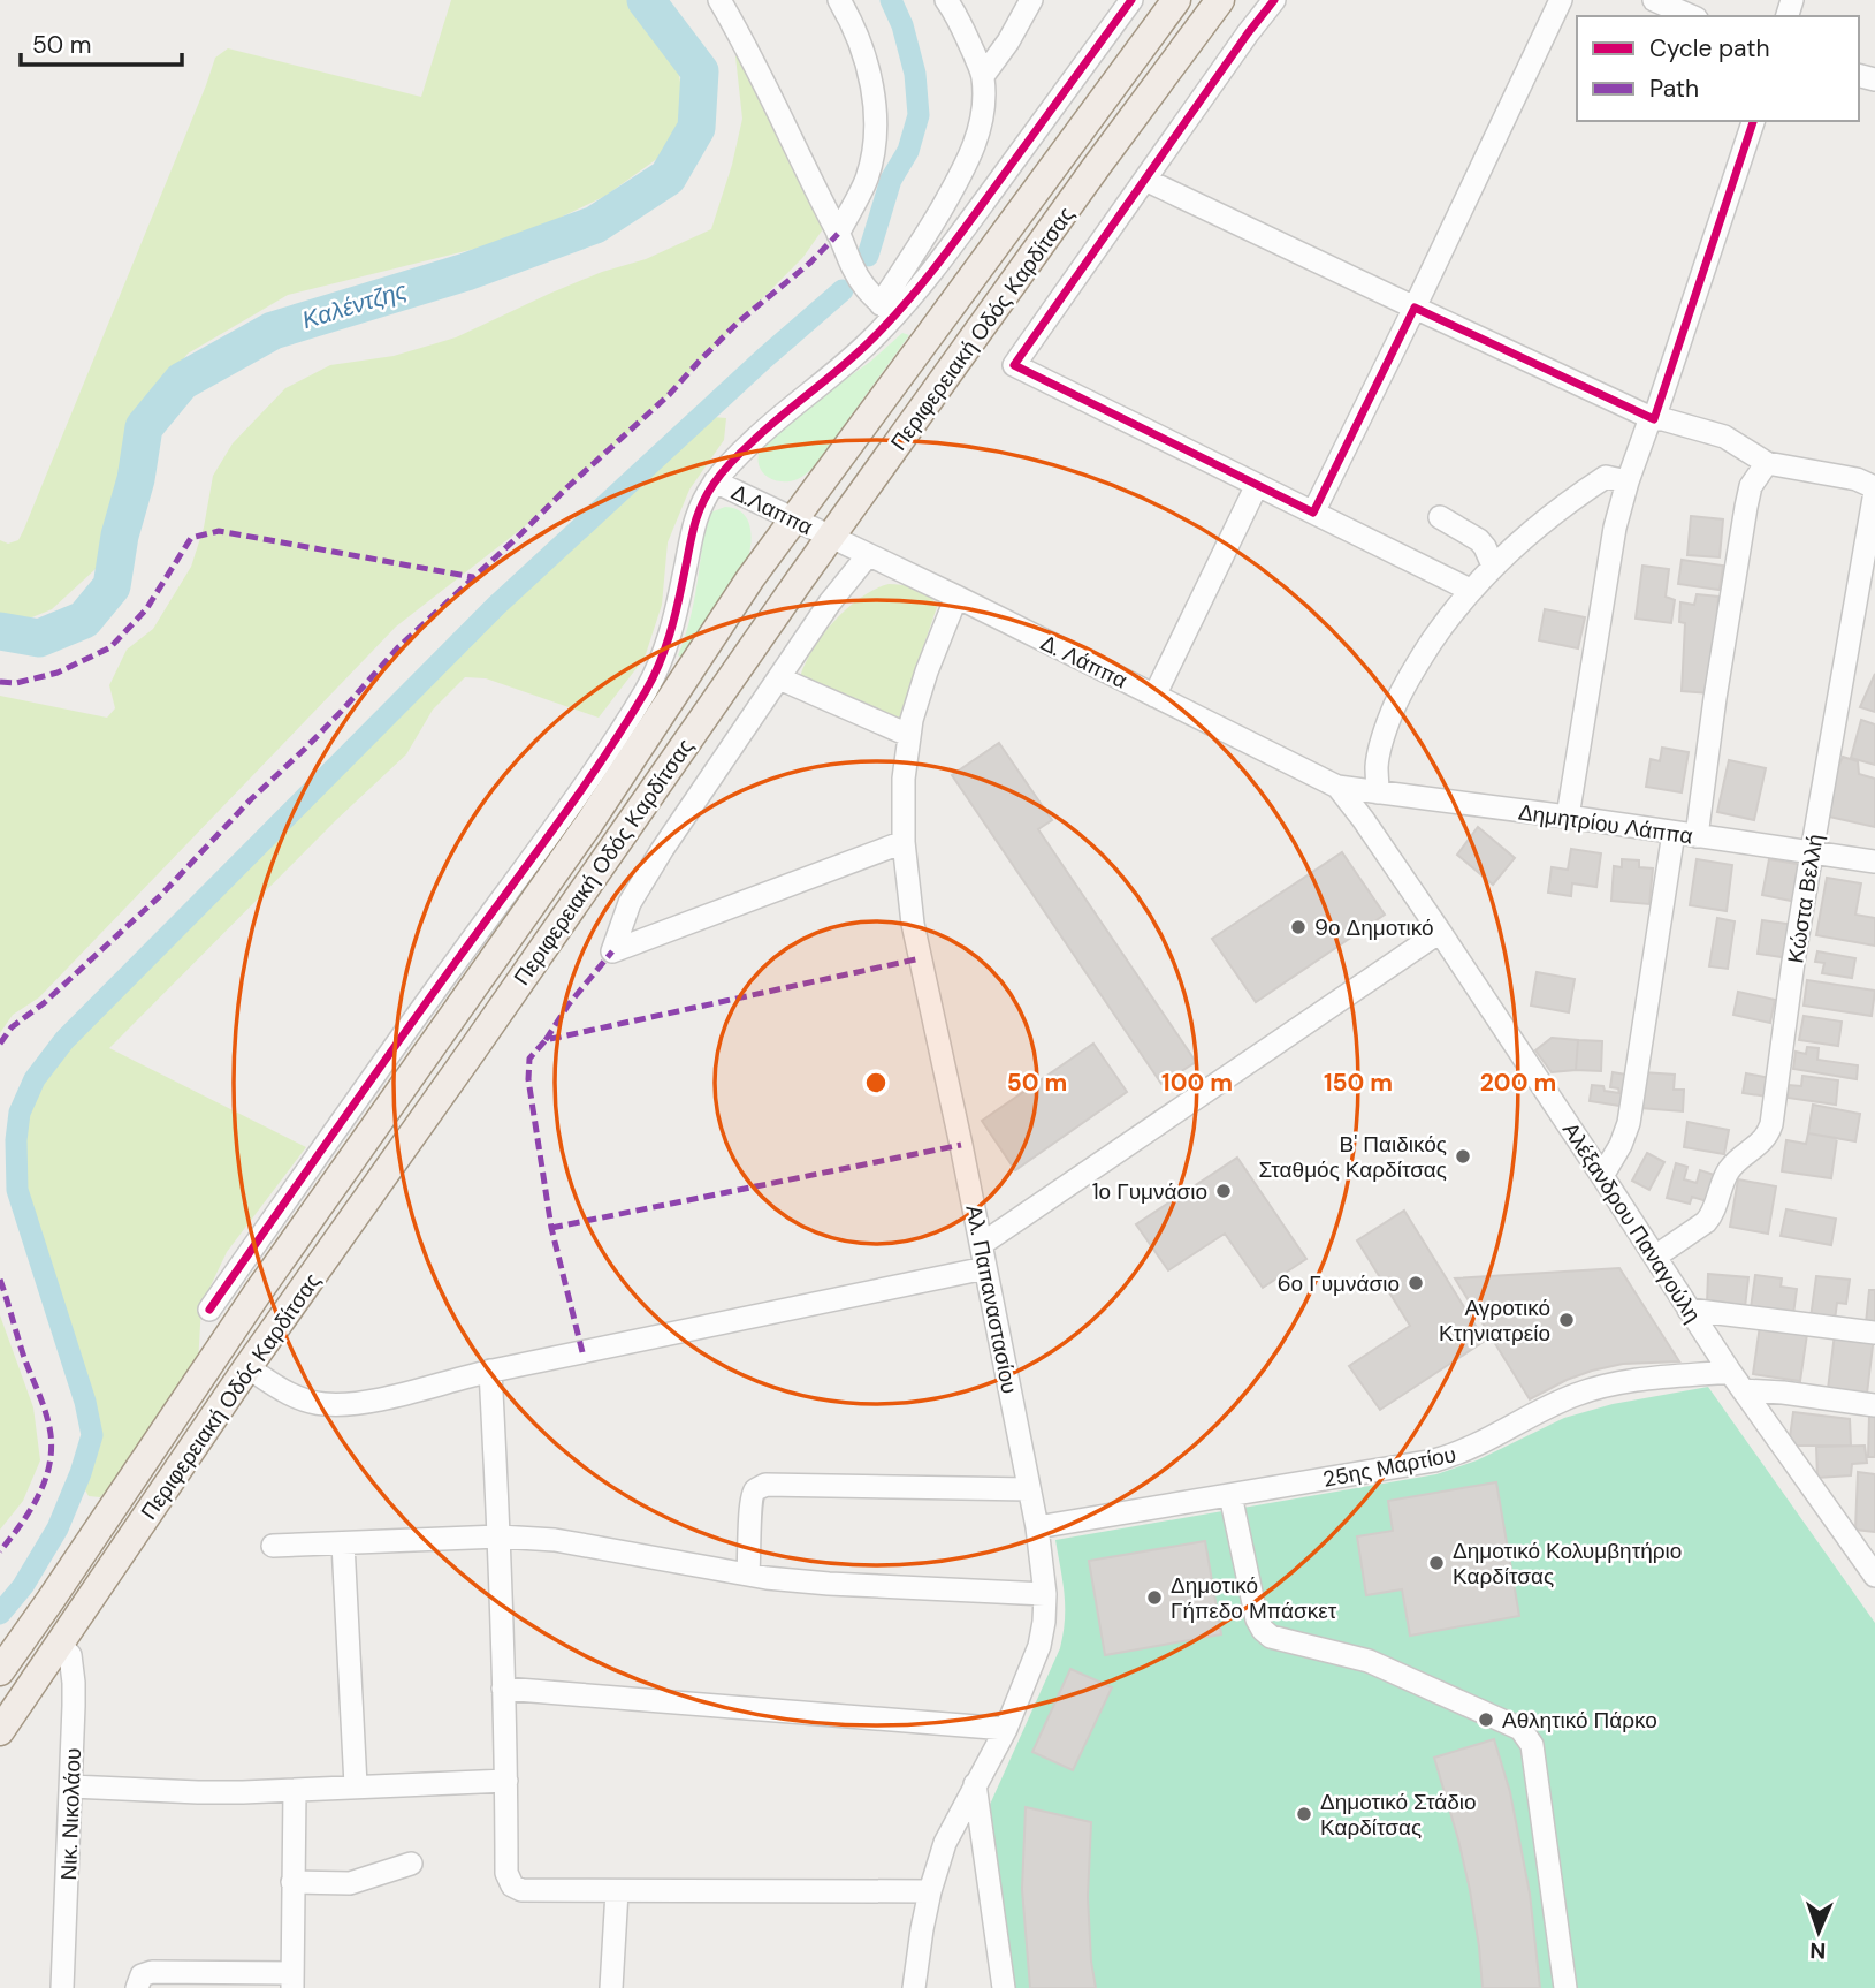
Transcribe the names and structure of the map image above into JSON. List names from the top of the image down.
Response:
{
  "streets": {
    "main road": ["Περιφερειακή Οδός Καρδίτσας"],
    "street": [
      "Δ.Λαππα",
      "Δ. Λάππα",
      "Δημητρίου Λάππα",
      "Κώστα Βελλή",
      "Αλέξανδρου Παναγούλη",
      "Αλ. Παπαναστασίου",
      "25ης Μαρτίου",
      "Νικ. Νικολάου"
    ]
  },
  "crossings": [
    ["Περιφερειακή Οδός Καρδίτσας", "Δ.Λαππα"],
    ["Περιφερειακή Οδός Καρδίτσας", "Δ. Λάππα"],
    ["Περιφερειακή Οδός Καρδίτσας", "Νικ. Νικολάου"],
    ["Δ.Λαππα", "Δ. Λάππα"],
    ["Δ. Λάππα", "Δημητρίου Λάππα"],
    ["Δ. Λάππα", "Αλέξανδρου Παναγούλη"],
    ["Δ. Λάππα", "Αλ. Παπαναστασίου"],
    ["Δημητρίου Λάππα", "Κώστα Βελλή"],
    ["Δημητρίου Λάππα", "Αλέξανδρου Παναγούλη"],
    ["Κώστα Βελλή", "Αλέξανδρου Παναγούλη"],
    ["Αλέξανδρου Παναγούλη", "25ης Μαρτίου"],
    ["Αλ. Παπαναστασίου", "25ης Μαρτίου"]
  ],
  "water": ["Καλέντζης"],
  "places": [
    "9ο Δημοτικό",
    "Β' Παιδικός Σταθμός Καρδίτσας",
    "1ο Γυμνάσιο",
    "6ο Γυμνάσιο",
    "Αγροτικό Κτηνιατρείο",
    "Δημοτικό Κολυμβητήριο Καρδίτσας",
    "Δημοτικό Γήπεδο Μπάσκετ",
    "Αθλητικό Πάρκο",
    "Δημοτικό Στάδιο Καρδίτσας"
  ],
  "legend": ["Cycle path", "Path"],
  "scale_bar": "50 m",
  "north": "bottom",
  "rings": [
    "50 m",
    "100 m",
    "150 m",
    "200 m"
  ]
}
